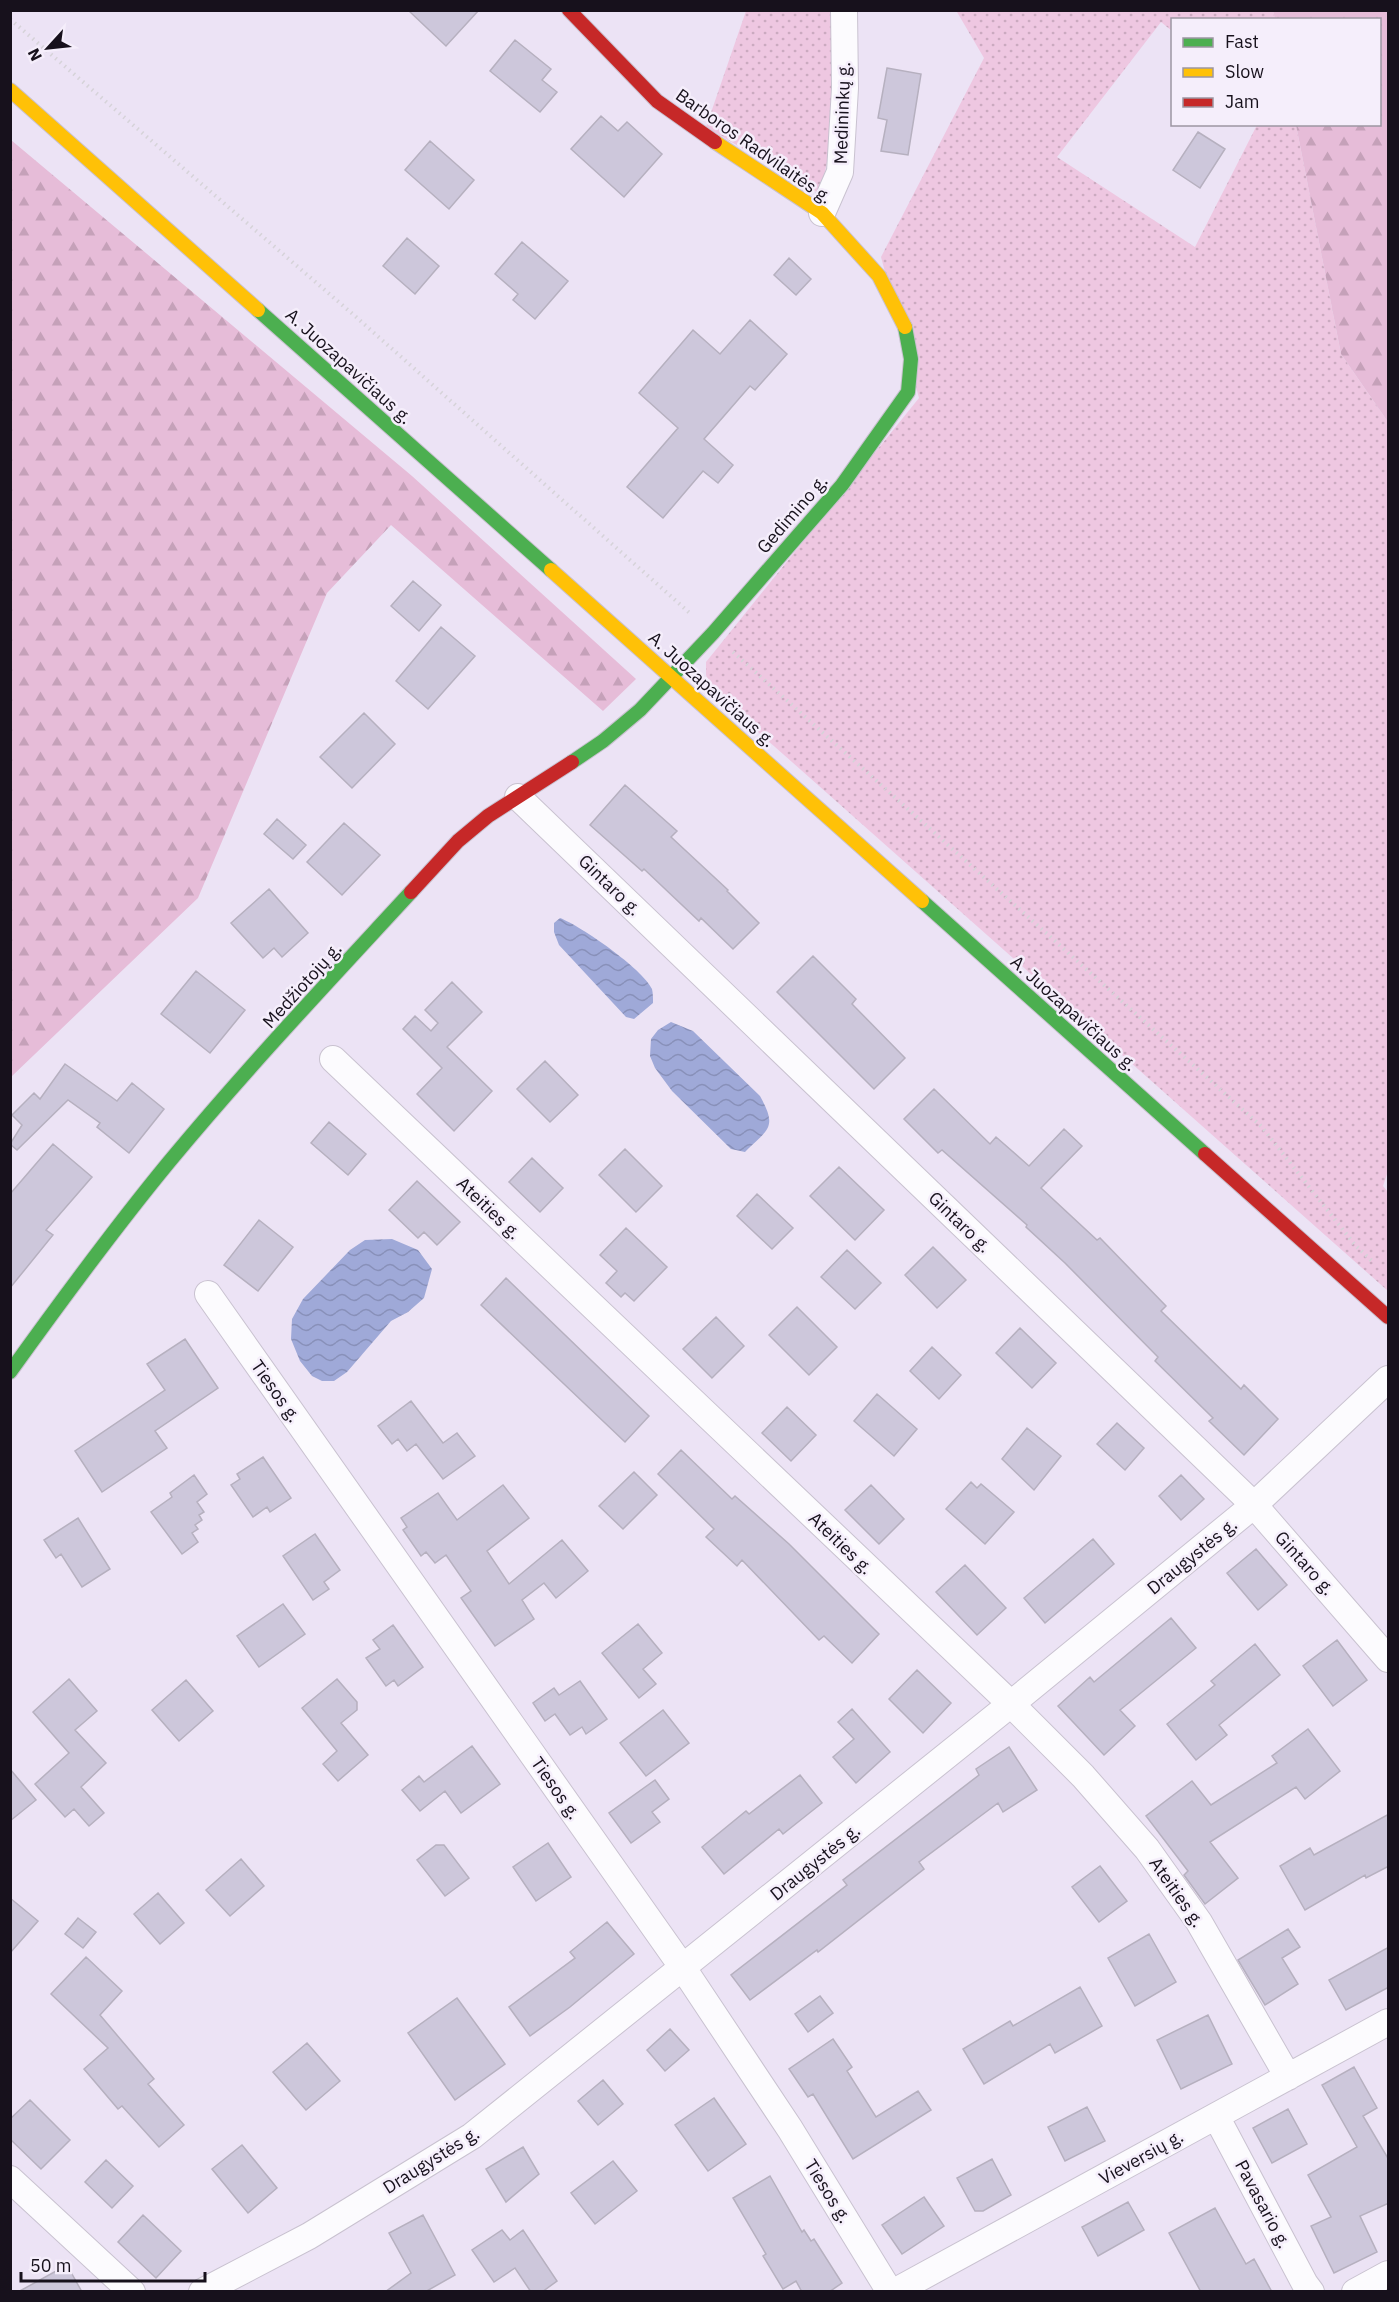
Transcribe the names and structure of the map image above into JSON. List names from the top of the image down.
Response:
{
  "streets": {
    "street": [
      "Medininkų g.",
      "Barboros Radvilaitės g.",
      "A. Juozapavičiaus g.",
      "Gedimino g.",
      "Gintaro g.",
      "Medžiotojų g.",
      "Ateities g.",
      "Tiesos g.",
      "Draugystės g.",
      "Vieversių g.",
      "Pavasario g."
    ]
  },
  "crossings": [
    ["Medininkų g.", "Barboros Radvilaitės g."],
    ["Barboros Radvilaitės g.", "Gedimino g."],
    ["A. Juozapavičiaus g.", "Gedimino g."],
    ["A. Juozapavičiaus g.", "Medžiotojų g."],
    ["Gedimino g.", "Medžiotojų g."],
    ["Gintaro g.", "Medžiotojų g."],
    ["Gintaro g.", "Draugystės g."],
    ["Ateities g.", "Draugystės g."],
    ["Ateities g.", "Vieversių g."],
    ["Tiesos g.", "Draugystės g."],
    ["Tiesos g.", "Vieversių g."],
    ["Vieversių g.", "Pavasario g."]
  ],
  "legend": ["Fast", "Slow", "Jam"],
  "scale_bar": "50 m",
  "north": "bottom left"
}
